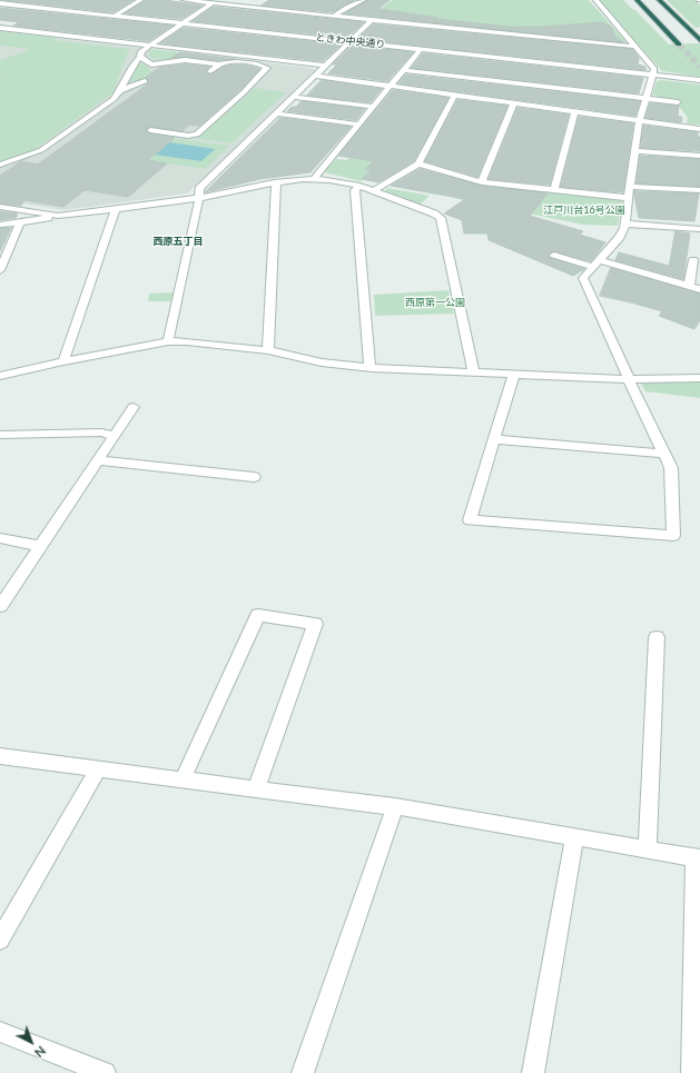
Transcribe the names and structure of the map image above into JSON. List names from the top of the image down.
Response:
{
  "streets": {
    "street": ["ときわ中央通り"]
  },
  "districts": ["西原五丁目"],
  "parks": ["江戸川台16号公園", "西原第一公園"],
  "north": "bottom right"
}
